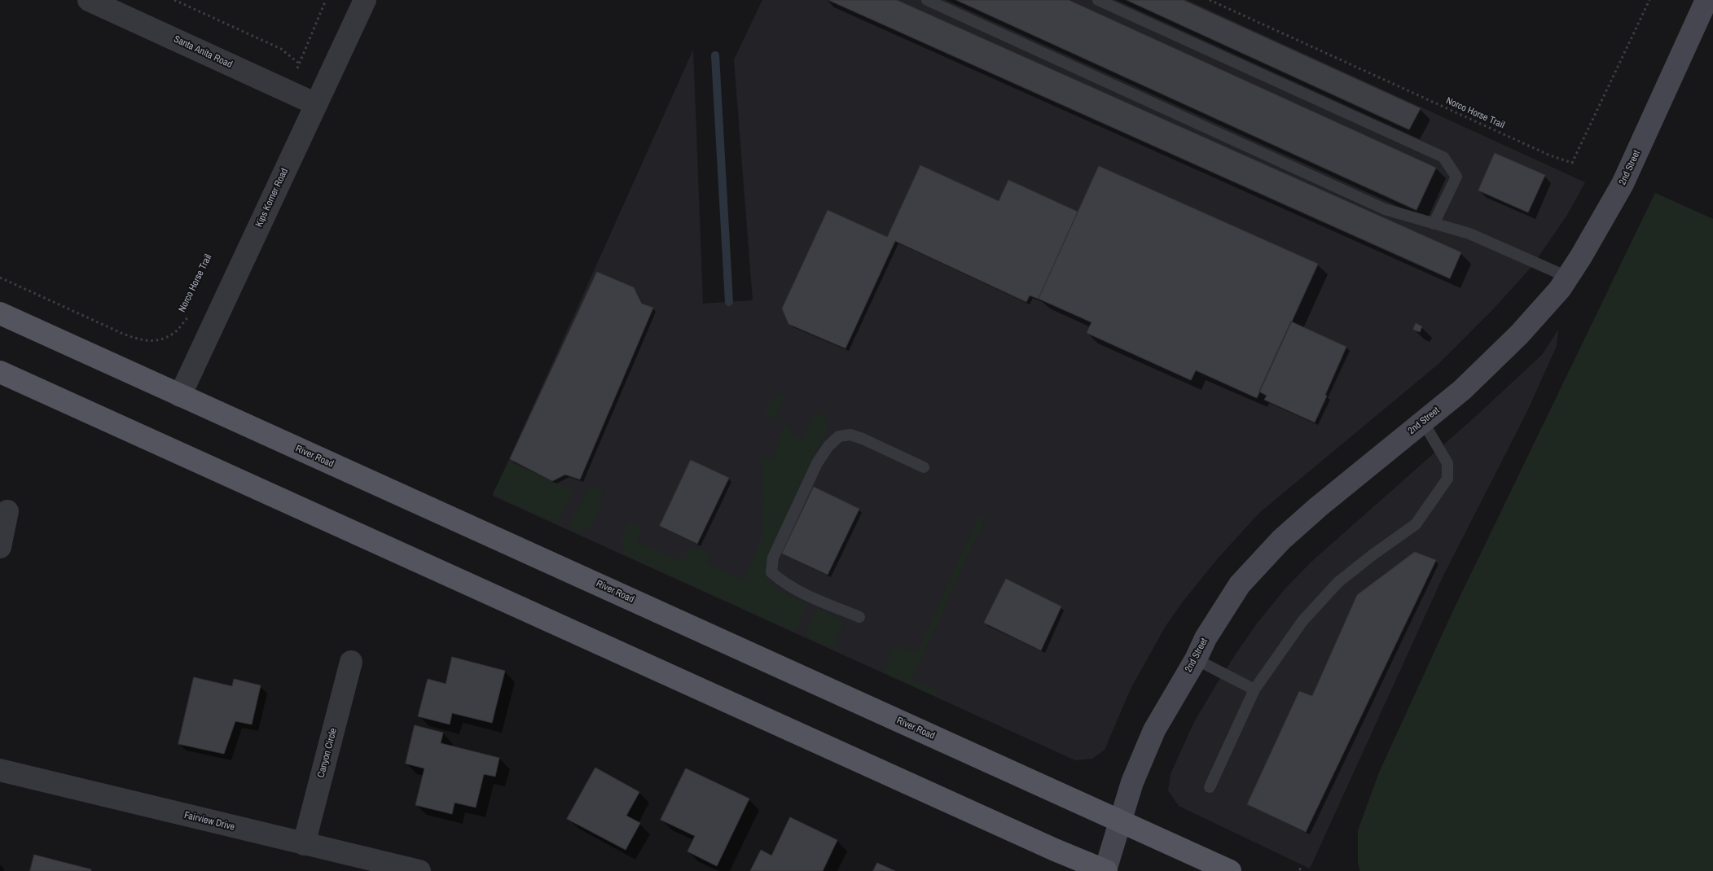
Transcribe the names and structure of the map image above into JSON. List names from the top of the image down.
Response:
{
  "streets": {
    "main road": ["River Road"],
    "street": [
      "Santa Anita Road",
      "2nd Street",
      "Kips Korner Road",
      "Canyon Circle",
      "Fairview Drive"
    ],
    "path": ["Norco Horse Trail"]
  },
  "crossings": [
    ["Santa Anita Road", "Kips Korner Road"],
    ["2nd Street", "River Road"],
    ["Kips Korner Road", "River Road"],
    ["Canyon Circle", "Fairview Drive"]
  ]
}
